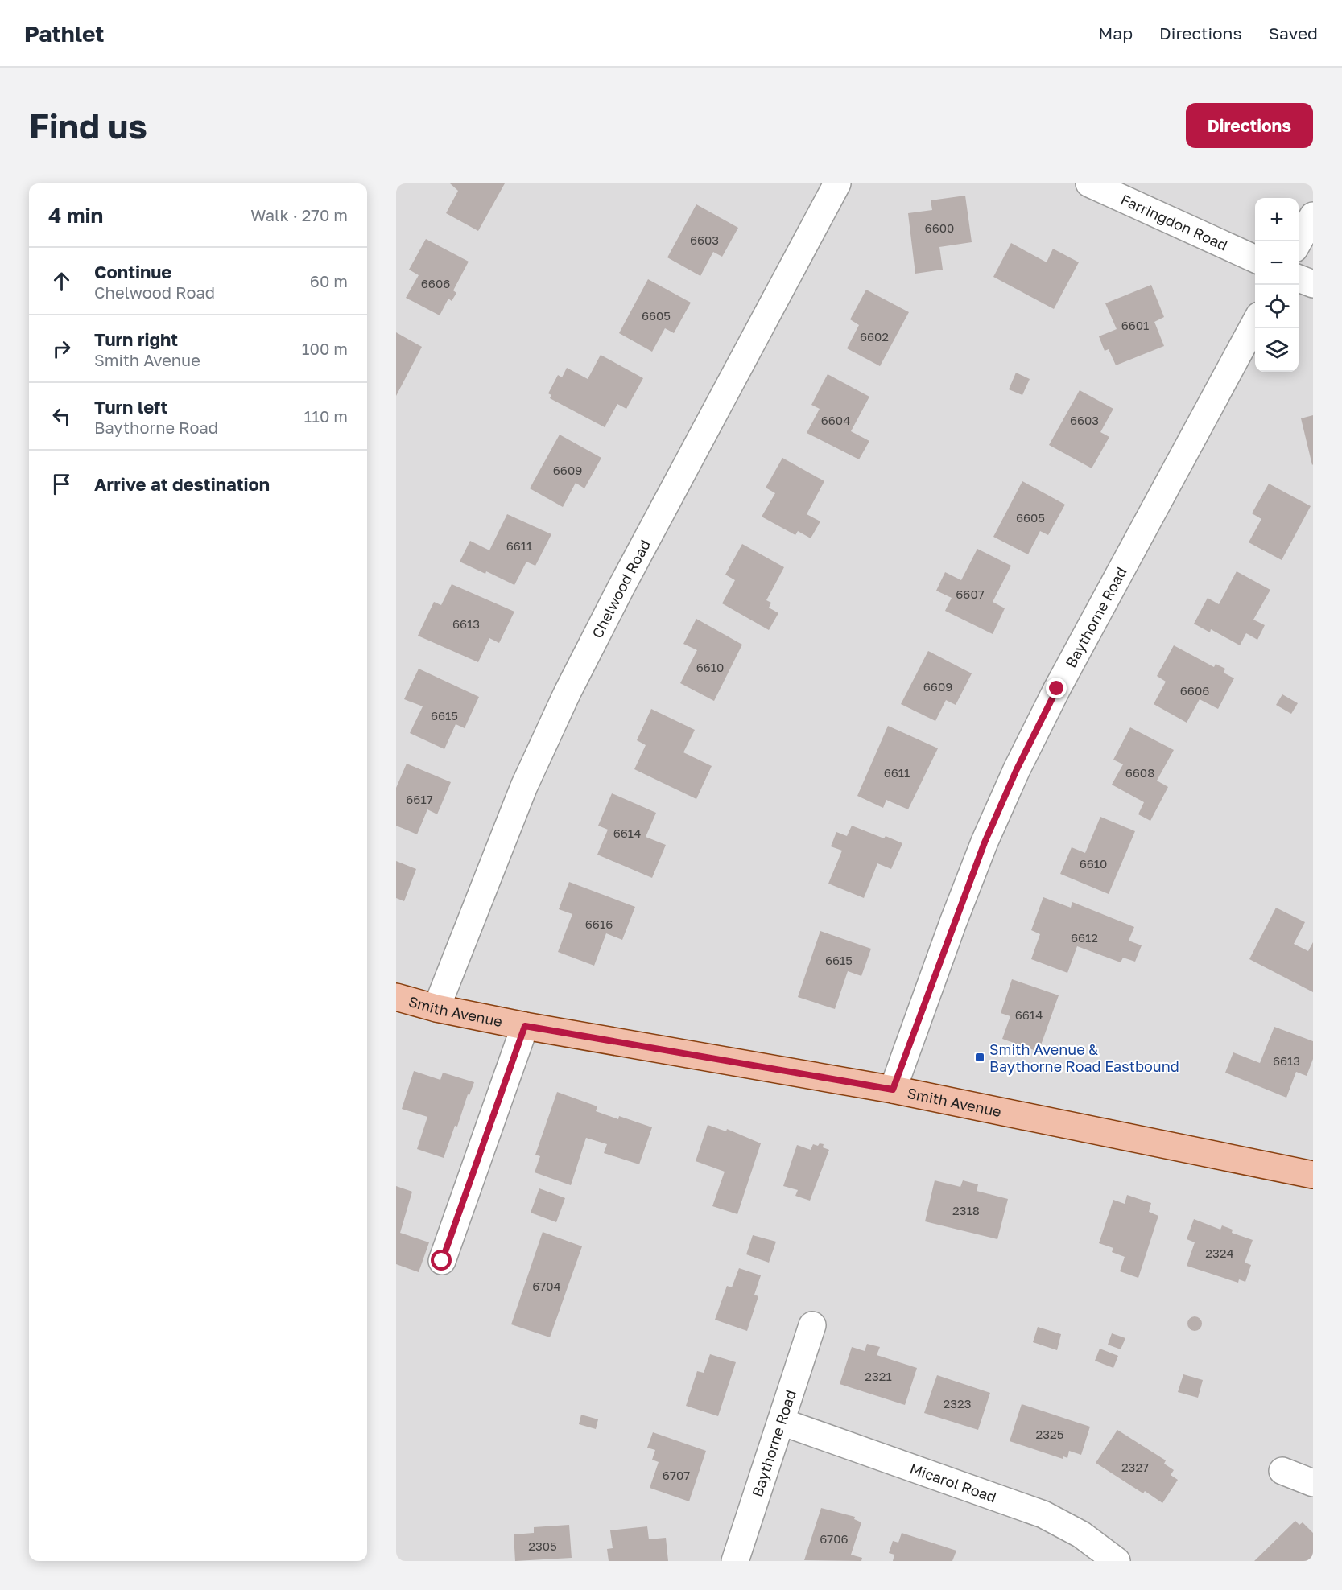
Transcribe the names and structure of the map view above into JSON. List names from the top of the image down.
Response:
{
  "streets": {
    "main road": ["Smith Avenue"],
    "street": [
      "Farringdon Road",
      "Chelwood Road",
      "Baythorne Road",
      "Micarol Road"
    ]
  },
  "crossings": [
    ["Chelwood Road", "Smith Avenue"],
    ["Baythorne Road", "Smith Avenue"],
    ["Baythorne Road", "Micarol Road"]
  ],
  "places": {
    "transit": ["Smith Avenue & Baythorne Road Eastbound"]
  },
  "house_numbers": [
    "6600",
    "6603",
    "6606",
    "6605",
    "6601",
    "6602",
    "6604",
    "6603",
    "6609",
    "6605",
    "6611",
    "6607",
    "6613",
    "6610",
    "6609",
    "6606",
    "6615",
    "6611",
    "6608",
    "6617",
    "6614",
    "6610",
    "6616",
    "6612",
    "6615",
    "6614",
    "6613",
    "2318",
    "2324",
    "6704",
    "2321",
    "2323",
    "2325",
    "2327",
    "6707",
    "6706",
    "2305"
  ],
  "page": {
    "header": "Pathlet",
    "nav": ["Map", "Directions", "Saved"],
    "buttons": "Directions",
    "title": "Find us",
    "heading": ["4 min", "Walk · 270 m"],
    "map_buttons": ["+", "−"],
    "list": [
      ["Continue", "Chelwood Road", "60 m"],
      ["Turn right", "Smith Avenue", "100 m"],
      ["Turn left", "Baythorne Road", "110 m"],
      "Arrive at destination"
    ]
  }
}
